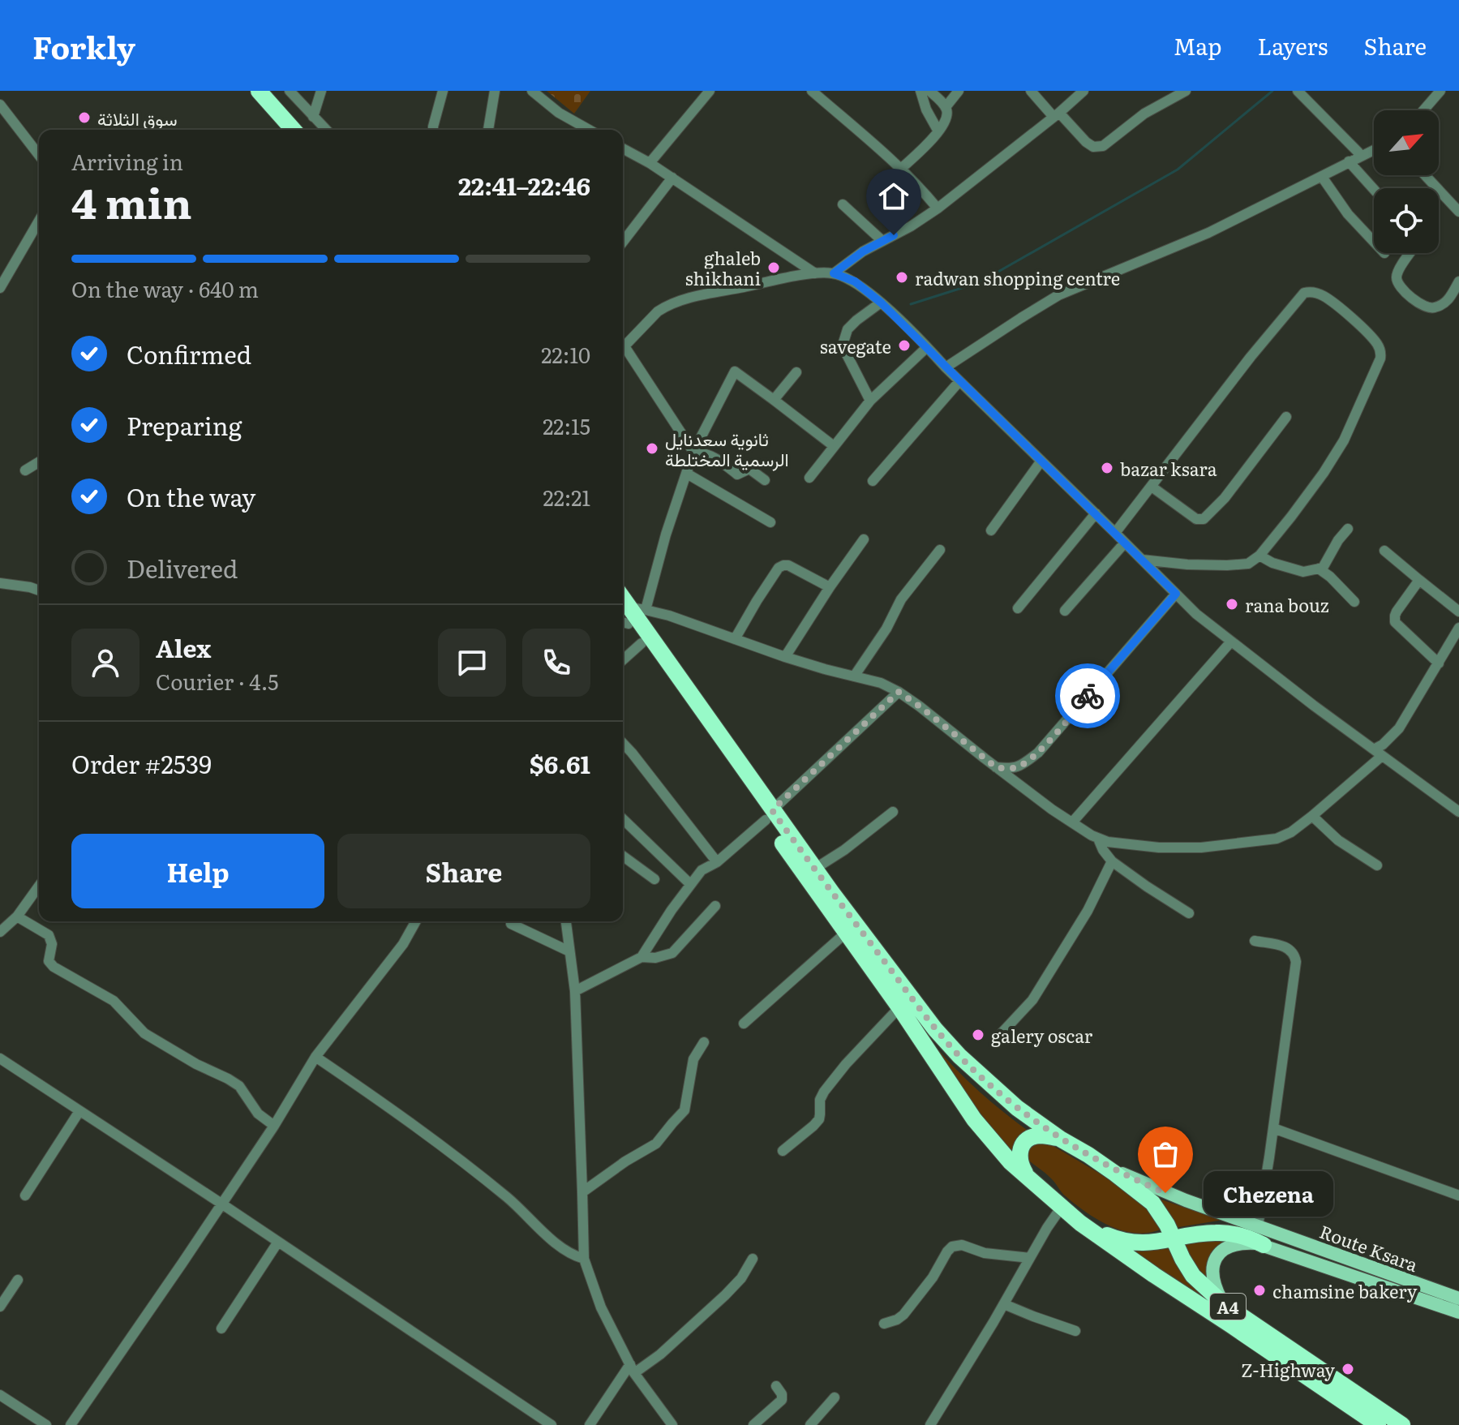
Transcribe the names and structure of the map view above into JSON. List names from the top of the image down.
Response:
{
  "streets": {
    "highway": ["A4"],
    "main road": ["Route Ksara"]
  },
  "crossings": [
    ["Route Ksara", "A4"]
  ],
  "places": [
    "سوق الثلاثة",
    "ghaleb shikhani",
    "radwan shopping centre",
    "savegate",
    "ثانوية سعدنايل الرسمية المختلطة",
    "bazar ksara",
    "rana bouz",
    "galery oscar",
    "Chezena",
    "chamsine bakery",
    "Z-Highway"
  ],
  "north": "top right",
  "page": {
    "header": "Forkly",
    "nav": ["Map", "Layers", "Share"],
    "heading": ["4 min", "Arriving in", "22:41–22:46"],
    "panel": [
      "Alex",
      "Courier · 4.5",
      "Order #2539",
      "$6.61"
    ],
    "bar": "On the way · 640 m",
    "list": [
      ["Confirmed", "22:10"],
      ["Preparing", "22:15"],
      ["On the way", "22:21"],
      "Delivered"
    ],
    "buttons": ["Help", "Share"],
    "bubble": "Chezena"
  }
}
